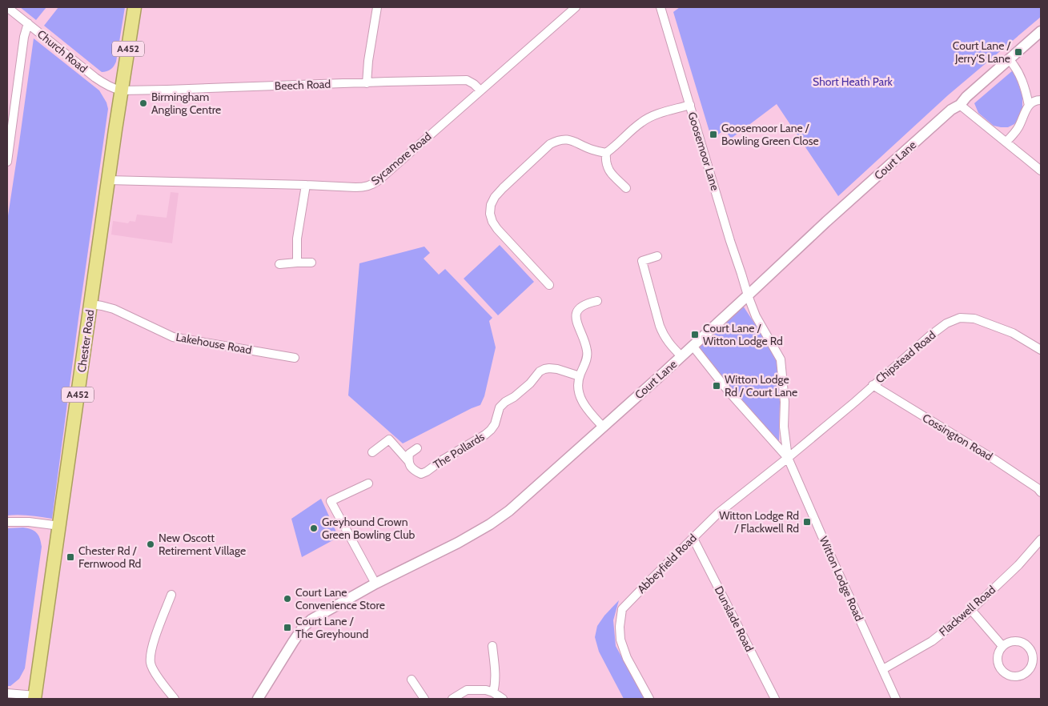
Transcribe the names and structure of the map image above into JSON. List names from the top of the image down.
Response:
{
  "streets": {
    "highway": ["A452", "Chester Road"],
    "street": [
      "Church Road",
      "Beech Road",
      "Goosemoor Lane",
      "Sycamore Road",
      "Court Lane",
      "Lakehouse Road",
      "Chipstead Road",
      "Cossington Road",
      "The Pollards",
      "Abbeyfield Road",
      "Witton Lodge Road",
      "Flackwell Road",
      "Dunslade Road"
    ]
  },
  "crossings": [
    ["Church Road", "Beech Road"],
    ["Church Road", "Chester Road"],
    ["Beech Road", "Sycamore Road"],
    ["Beech Road", "Chester Road"],
    ["Goosemoor Lane", "Court Lane"],
    ["Goosemoor Lane", "Witton Lodge Road"],
    ["Sycamore Road", "Chester Road"],
    ["Court Lane", "Witton Lodge Road"],
    ["Chester Road", "Lakehouse Road"],
    ["Chipstead Road", "Cossington Road"],
    ["Chipstead Road", "Abbeyfield Road"],
    ["Chipstead Road", "Witton Lodge Road"],
    ["Abbeyfield Road", "Witton Lodge Road"],
    ["Abbeyfield Road", "Dunslade Road"],
    ["Witton Lodge Road", "Flackwell Road"]
  ],
  "parks": ["Short Heath Park"],
  "places": {
    "transit": [
      "Court Lane / Jerry'S Lane",
      "Goosemoor Lane / Bowling Green Close",
      "Court Lane / Witton Lodge Rd",
      "Witton Lodge Rd / Court Lane",
      "Witton Lodge Rd / Flackwell Rd",
      "Chester Rd / Fernwood Rd",
      "Court Lane / The Greyhound"
    ],
    "other": [
      "Birmingham Angling Centre",
      "Greyhound Crown Green Bowling Club",
      "New Oscott Retirement Village",
      "Court Lane Convenience Store"
    ]
  }
}
